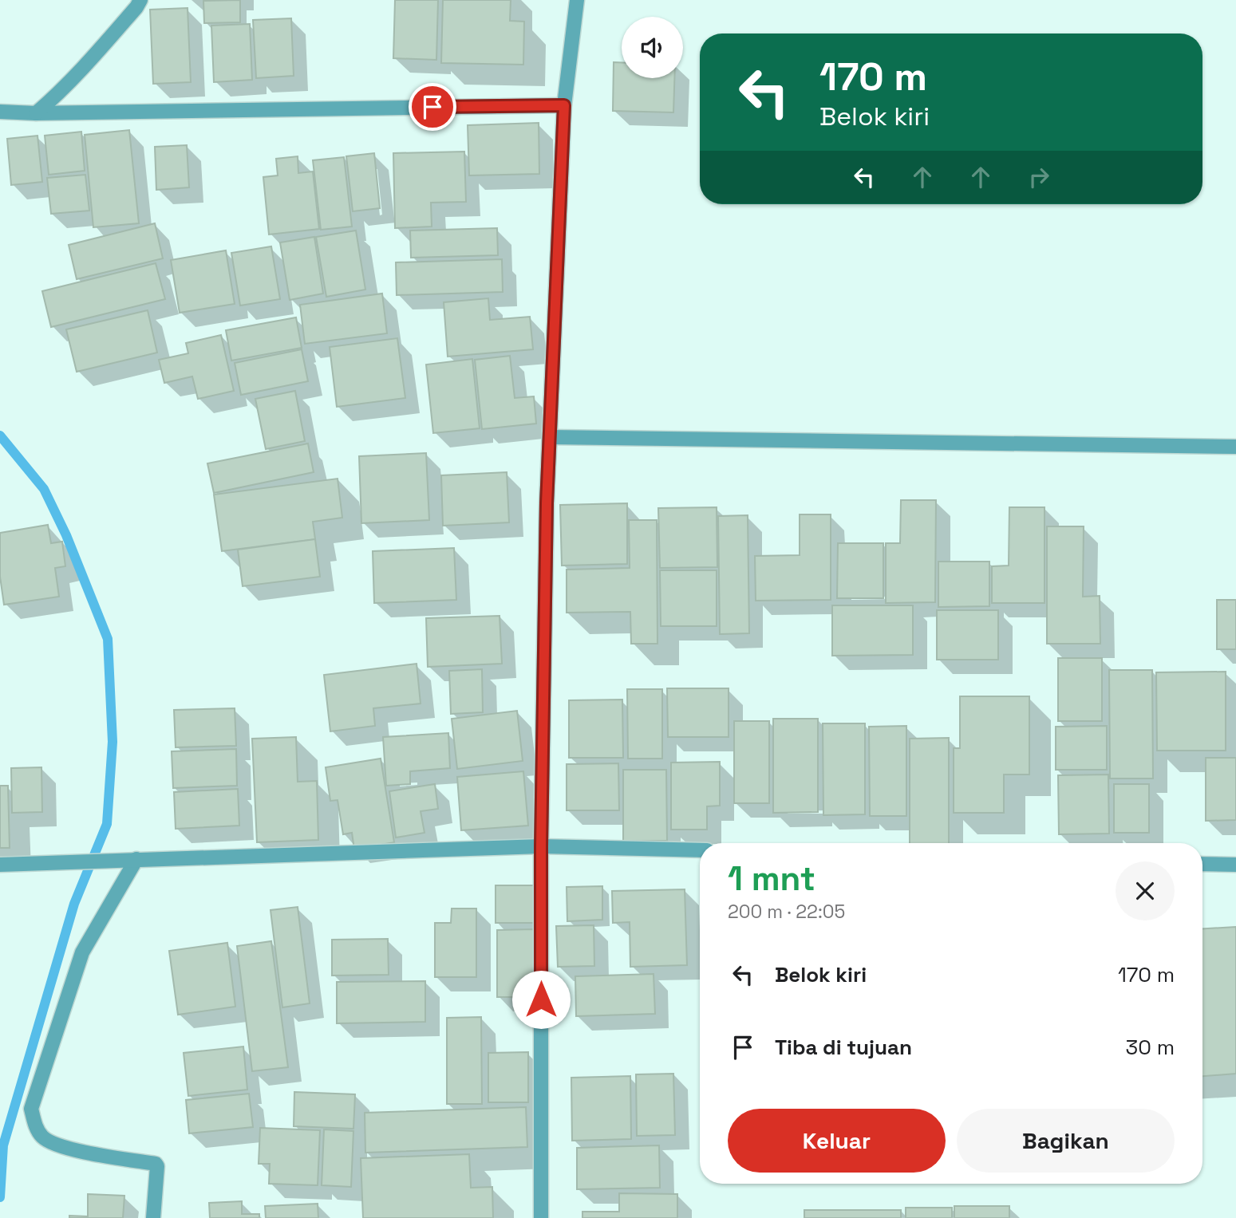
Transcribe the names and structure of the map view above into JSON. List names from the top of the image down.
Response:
{
  "page": {
    "turn": ["170 m", "Belok kiri"],
    "heading": ["1 mnt", "200 m · 22:05"],
    "list": [
      {
        "name": "Belok kiri",
        "value": "170 m"
      },
      {
        "name": "Tiba di tujuan",
        "value": "30 m"
      }
    ],
    "buttons": ["Keluar", "Bagikan"]
  }
}
